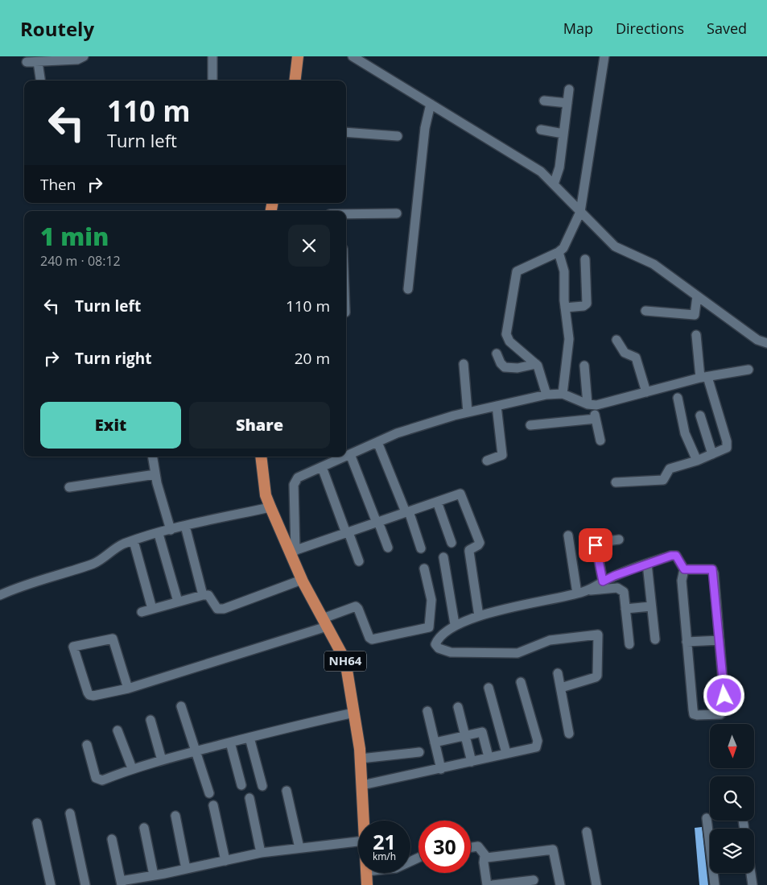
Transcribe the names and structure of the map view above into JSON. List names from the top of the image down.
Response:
{
  "streets": {
    "highway": ["NH64"]
  },
  "north": "bottom",
  "page": {
    "header": "Routely",
    "nav": ["Map", "Directions", "Saved"],
    "turn": ["110 m", "Turn left"],
    "then": "Then",
    "heading": ["1 min", "240 m · 08:12"],
    "list": [
      {
        "name": "Turn left",
        "value": "110 m"
      },
      {
        "name": "Turn right",
        "value": "20 m"
      }
    ],
    "buttons": ["Exit", "Share"],
    "speed": "21 km/h",
    "limit": "30"
  }
}
